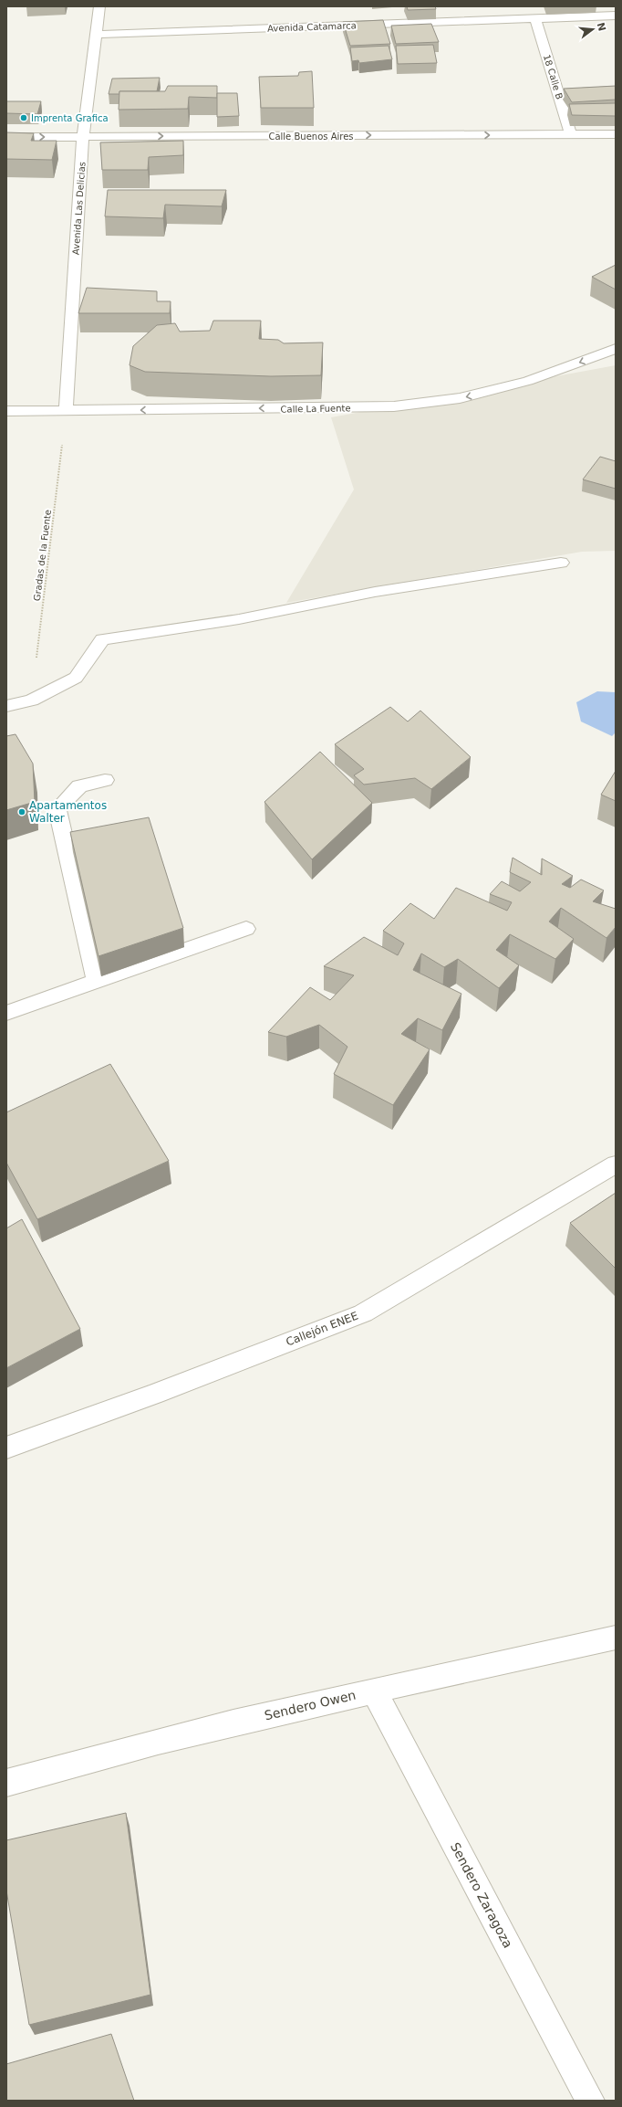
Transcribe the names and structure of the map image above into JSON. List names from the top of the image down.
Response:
{
  "streets": {
    "street": [
      "Avenida Catamarca",
      "18 Calle B",
      "Calle Buenos Aires",
      "Avenida Las Delicias",
      "Calle La Fuente",
      "Callejón ENEE",
      "Sendero Owen",
      "Sendero Zaragoza"
    ],
    "path": ["Gradas de la Fuente"]
  },
  "crossings": [
    ["Avenida Catamarca", "18 Calle B"],
    ["Avenida Catamarca", "Avenida Las Delicias"],
    ["18 Calle B", "Calle Buenos Aires"],
    ["Calle Buenos Aires", "Avenida Las Delicias"],
    ["Avenida Las Delicias", "Calle La Fuente"],
    ["Avenida Las Delicias", "Gradas de la Fuente"],
    ["Calle La Fuente", "Gradas de la Fuente"],
    ["Sendero Owen", "Sendero Zaragoza"]
  ],
  "one_way": ["Calle Buenos Aires", "Calle La Fuente"],
  "places": ["Imprenta Grafica", "Apartamentos Walter"],
  "north": "right"
}
